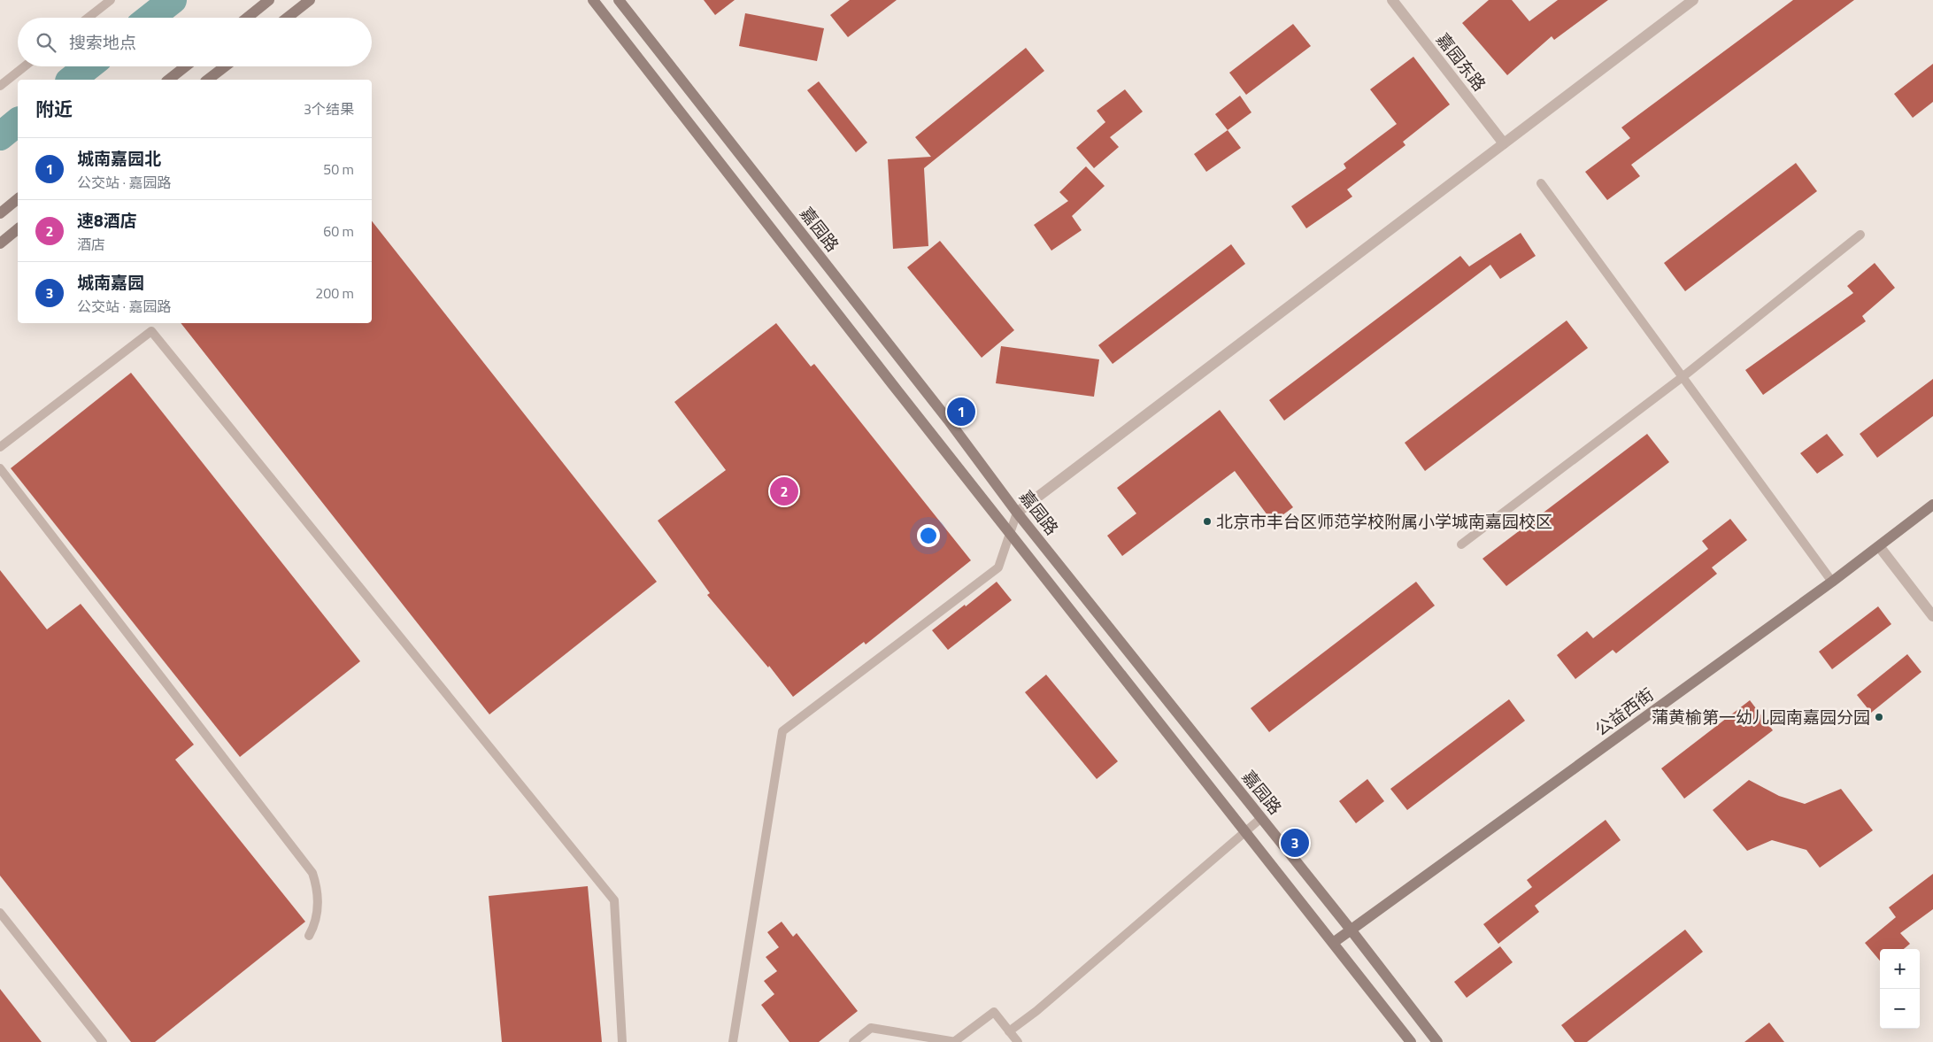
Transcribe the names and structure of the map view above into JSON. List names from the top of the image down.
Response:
{
  "streets": {
    "main road": ["嘉园路", "公益西街"],
    "street": ["嘉园东路"]
  },
  "crossings": [
    ["嘉园路", "公益西街"]
  ],
  "places": ["北京市丰台区师范学校附属小学城南嘉园校区", "蒲黄榆第一幼儿园南嘉园分园"],
  "page": {
    "search": "搜索地点",
    "heading": ["附近", "3个结果"],
    "list": [
      {
        "mark": "1",
        "name": "城南嘉园北",
        "note": "公交站 · 嘉园路",
        "value": "50 m"
      },
      {
        "mark": "2",
        "name": "速8酒店",
        "note": "酒店",
        "value": "60 m"
      },
      {
        "mark": "3",
        "name": "城南嘉园",
        "note": "公交站 · 嘉园路",
        "value": "200 m"
      }
    ],
    "pins": ["1", "2", "3"],
    "map_buttons": ["+", "−"]
  }
}
